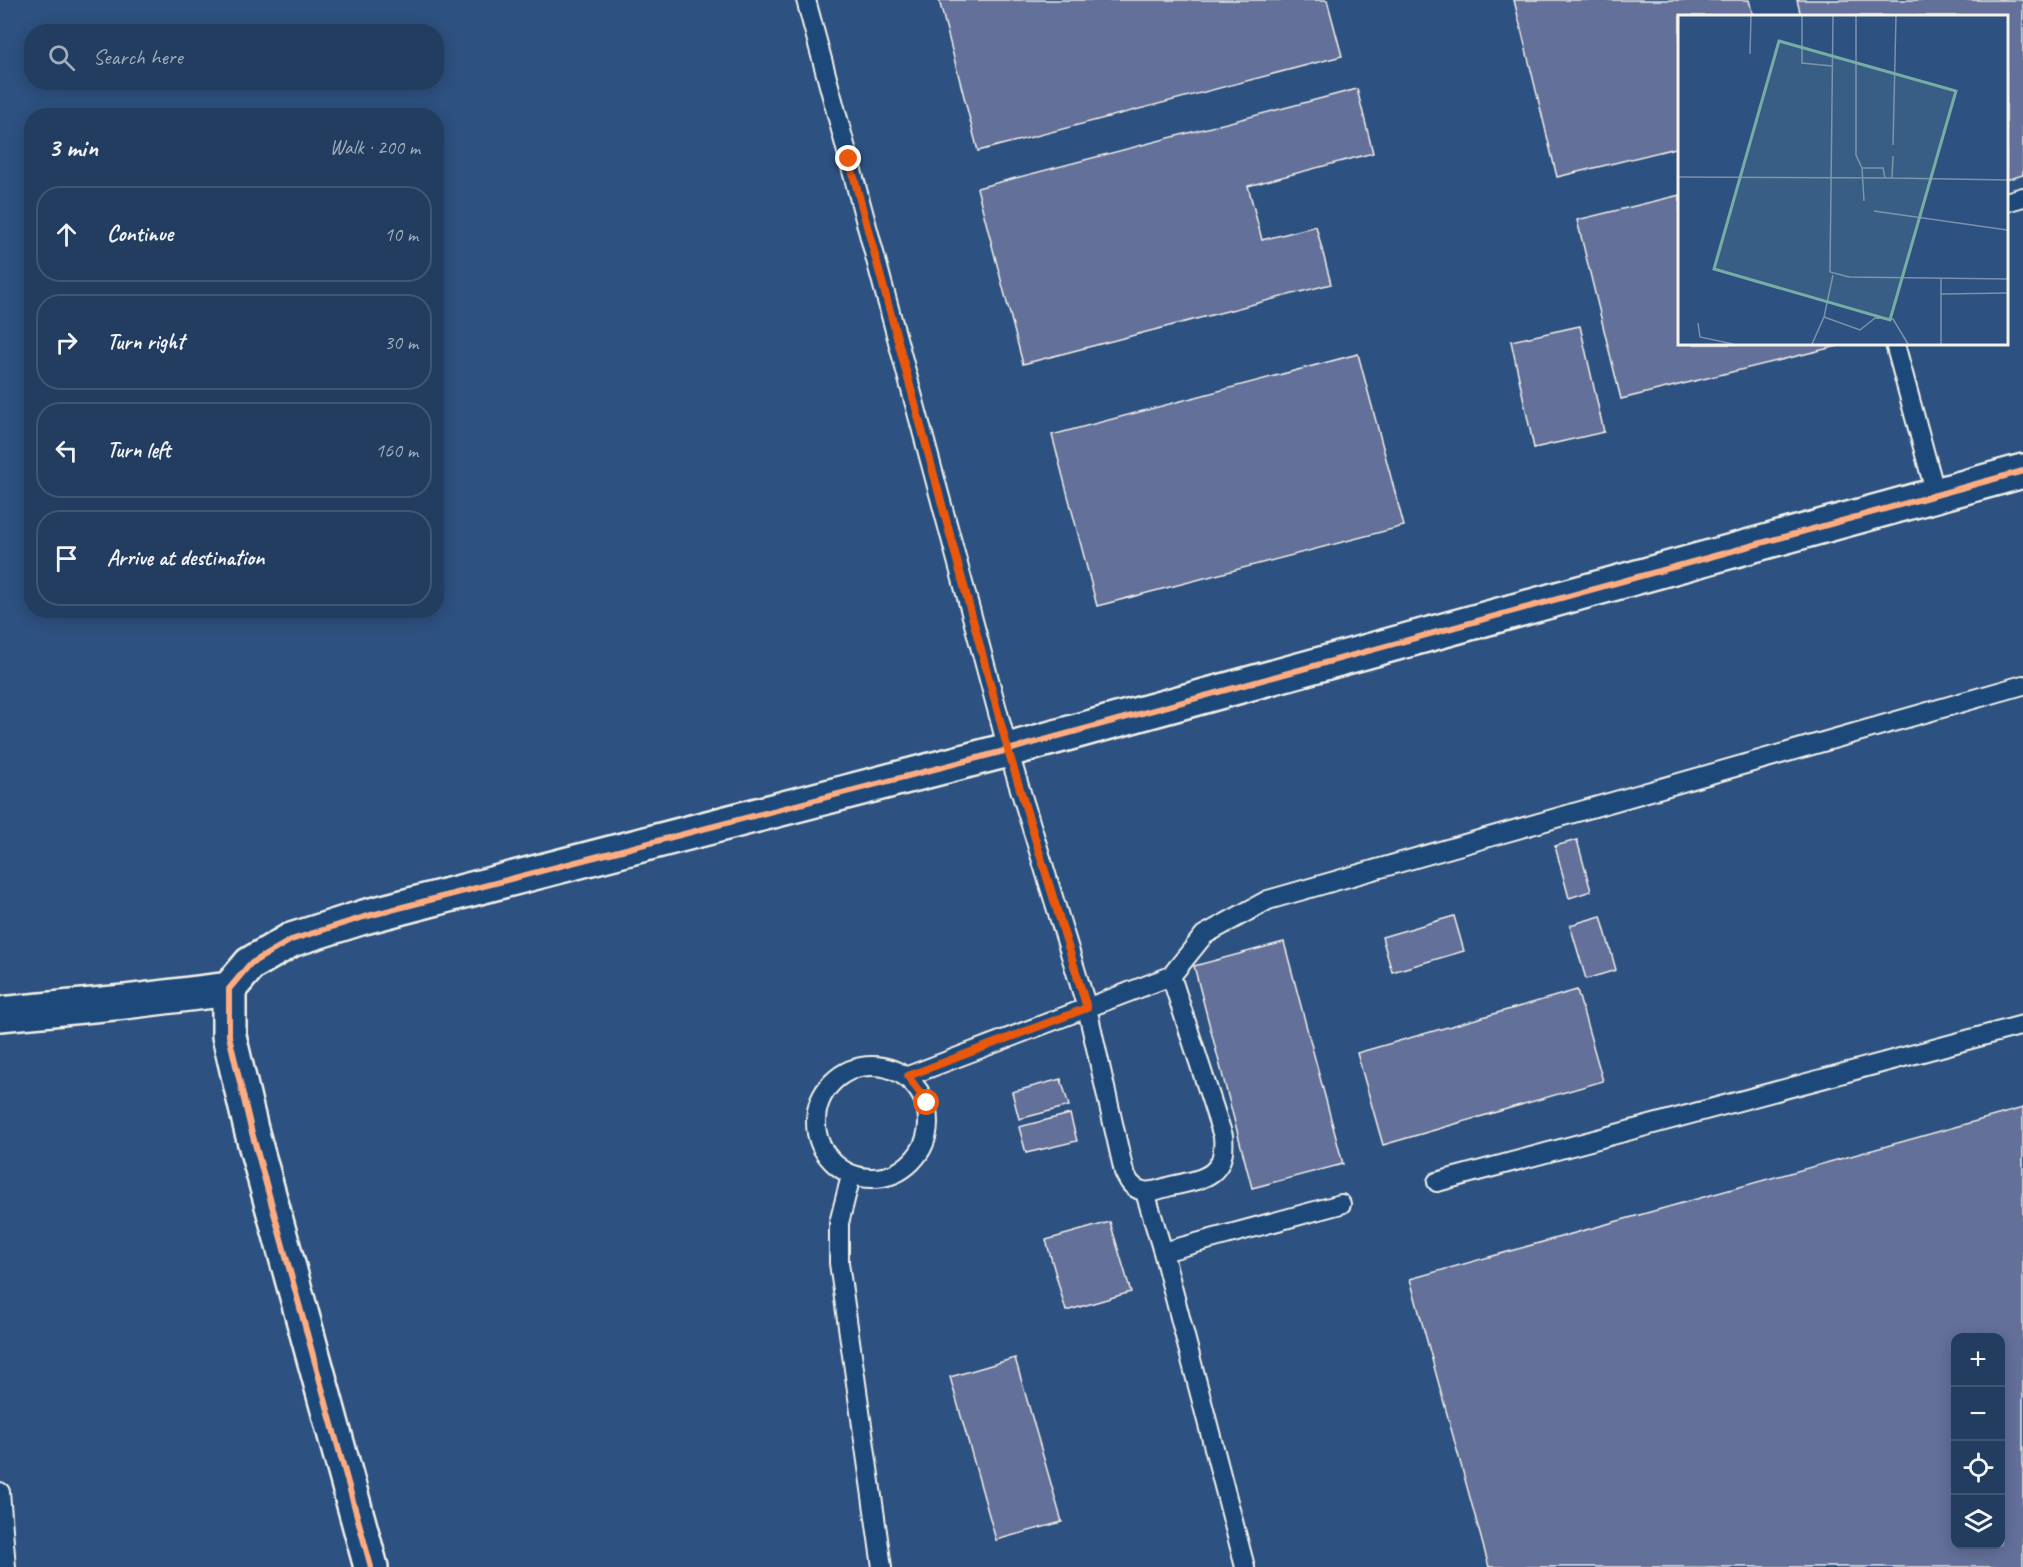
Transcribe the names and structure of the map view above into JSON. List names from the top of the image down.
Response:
{
  "page": {
    "search": "Search here",
    "heading": ["3 min", "Walk · 200 m"],
    "list": [
      ["Continue", "10 m"],
      ["Turn right", "30 m"],
      ["Turn left", "160 m"],
      "Arrive at destination"
    ],
    "map_buttons": ["+", "−"]
  }
}
